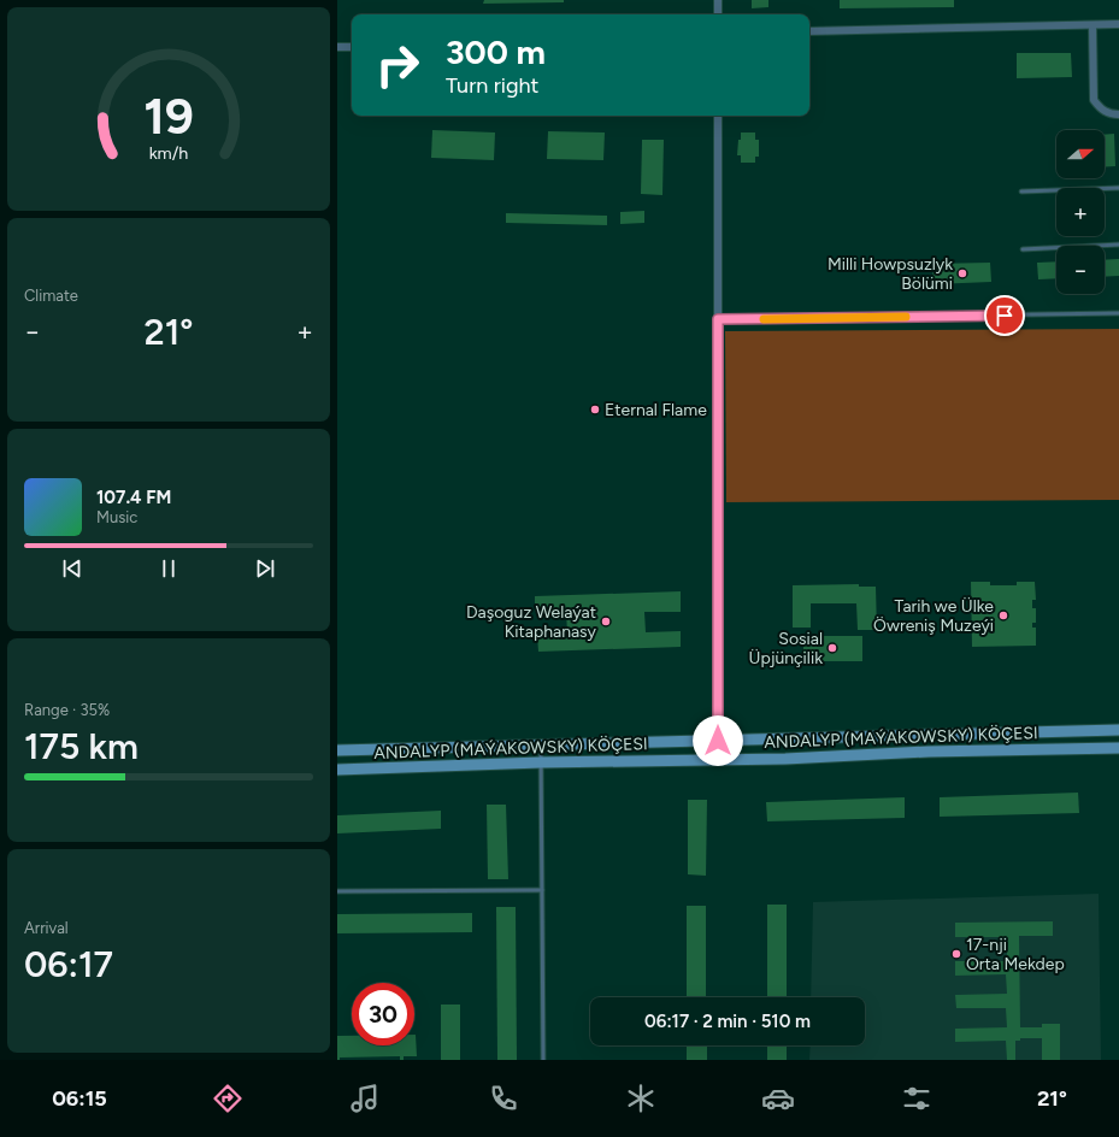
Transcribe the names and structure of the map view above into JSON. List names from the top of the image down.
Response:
{
  "streets": {
    "main road": ["ANDALYP (MAÝAKOWSKY) KÖÇESI"]
  },
  "places": [
    "Milli Howpsuzlyk Bölümi",
    "Eternal Flame",
    "Tarih we Ülke Öwreniş Muzeýi",
    "Daşoguz Welaýat Kitaphanasy",
    "Sosial Üpjünçilik",
    "17-nji Orta Mekdep"
  ],
  "north": "right",
  "page": {
    "turn": ["300 m", "Turn right"],
    "map_buttons": ["+", "−"],
    "tile": [
      "Climate",
      ["Range · 35%", "175 km"],
      ["Arrival", "06:17"]
    ],
    "heat": ["−", "21°", "+"],
    "song": ["107.4 FM", "Music"],
    "limit": "30",
    "trip": "06:17 · 2 min · 510 m",
    "tabs": ["06:15", "21°"],
    "gauge": ["19", "km/h"]
  }
}
